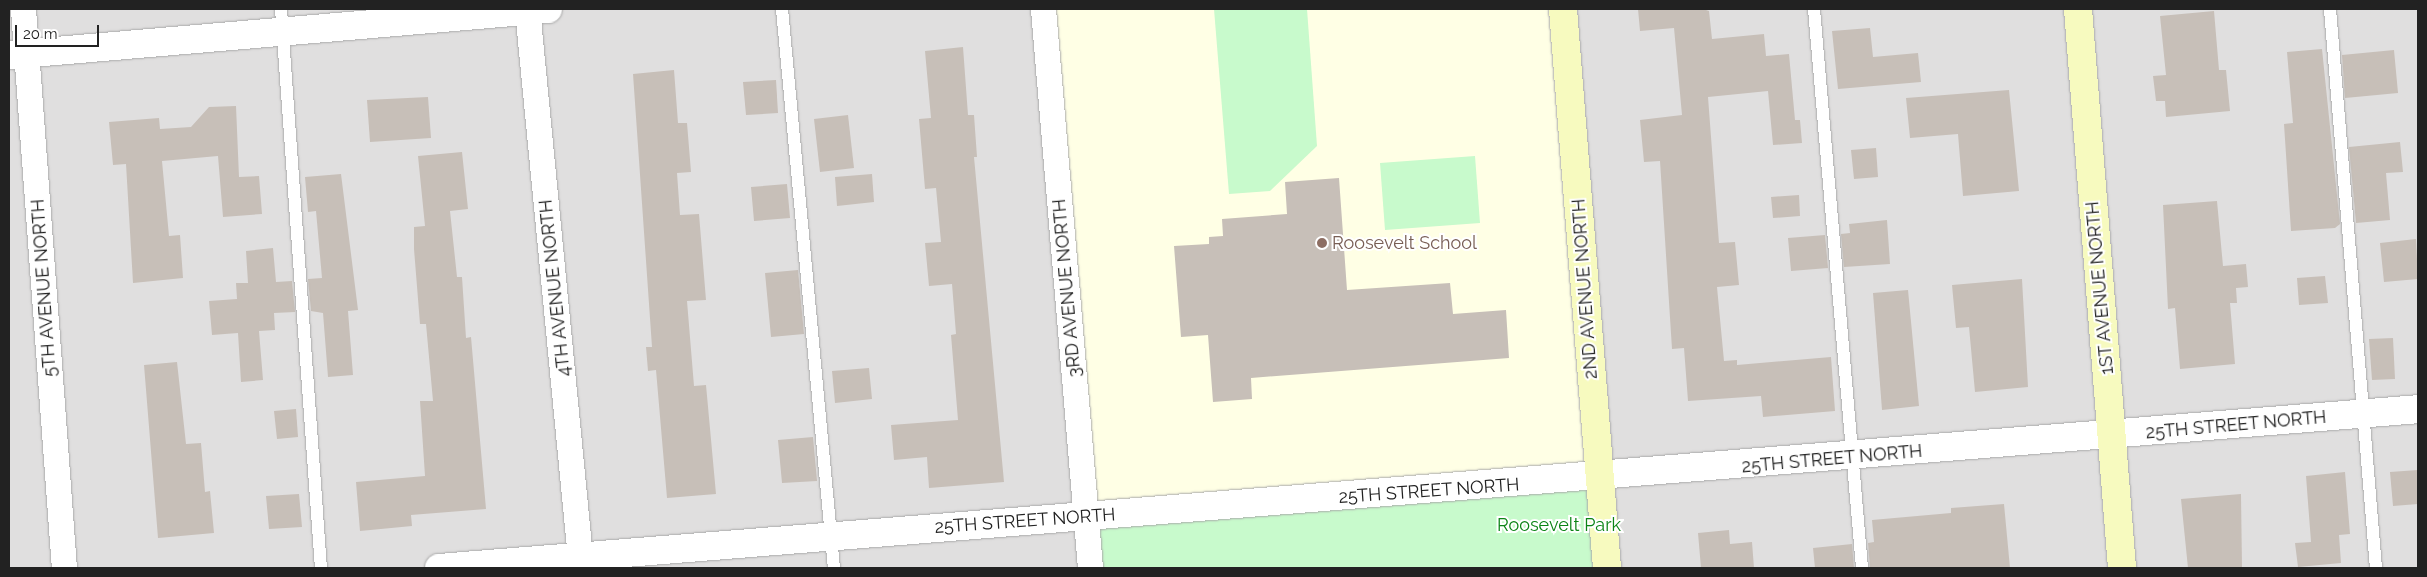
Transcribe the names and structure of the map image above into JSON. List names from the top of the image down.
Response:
{
  "streets": {
    "main road": ["1ST AVENUE NORTH", "2ND AVENUE NORTH"],
    "street": [
      "5TH AVENUE NORTH",
      "4TH AVENUE NORTH",
      "3RD AVENUE NORTH",
      "25TH STREET NORTH"
    ]
  },
  "crossings": [
    ["4TH AVENUE NORTH", "25TH STREET NORTH"],
    ["3RD AVENUE NORTH", "25TH STREET NORTH"],
    ["1ST AVENUE NORTH", "25TH STREET NORTH"],
    ["2ND AVENUE NORTH", "25TH STREET NORTH"]
  ],
  "parks": ["Roosevelt Park"],
  "places": ["Roosevelt School"],
  "scale_bar": "20 m"
}
